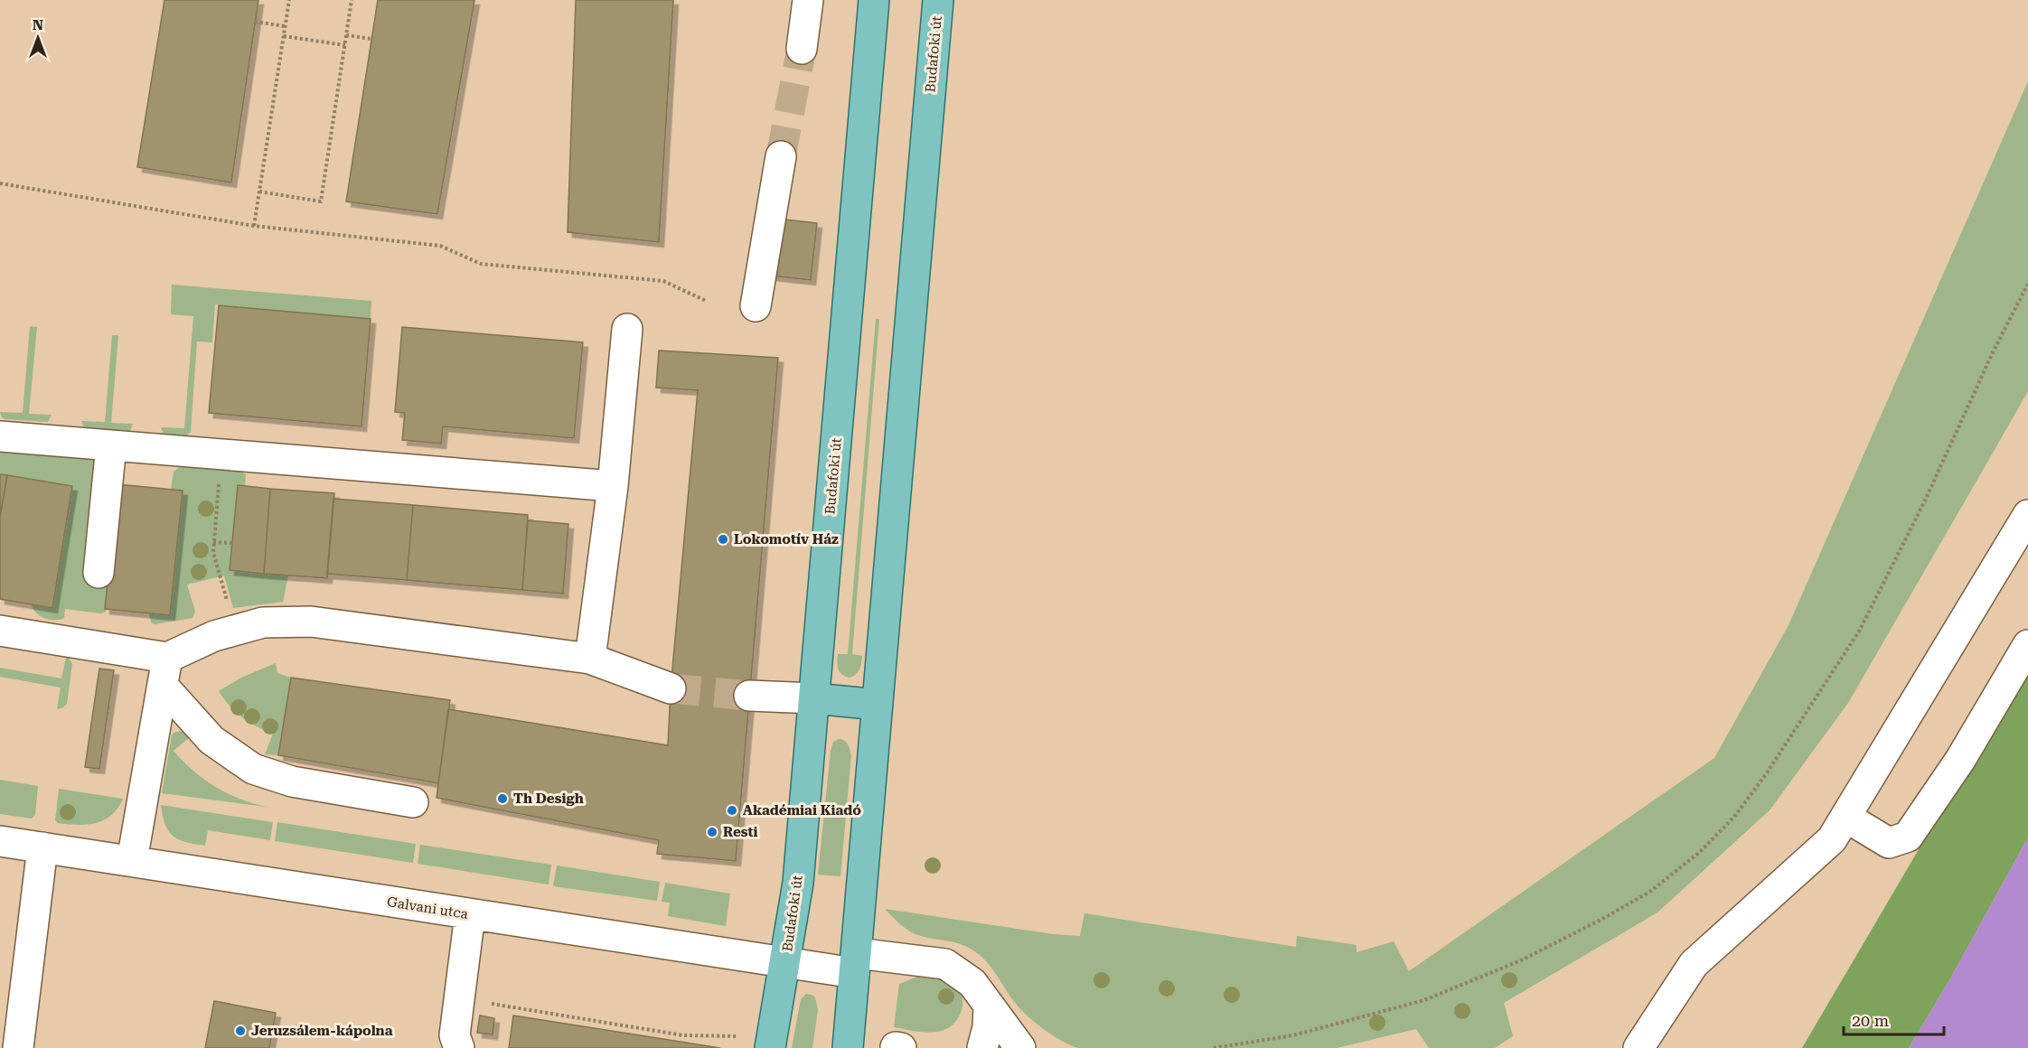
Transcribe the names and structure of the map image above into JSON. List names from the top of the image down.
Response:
{
  "streets": {
    "main road": ["Budafoki út"],
    "street": ["Galvani utca"]
  },
  "crossings": [
    ["Budafoki út", "Galvani utca"]
  ],
  "places": [
    "Lokomotív Ház",
    "Th Desigh",
    "Akadémiai Kiadó",
    "Resti",
    "Jeruzsálem-kápolna"
  ],
  "scale_bar": "20 m",
  "north": "top"
}
